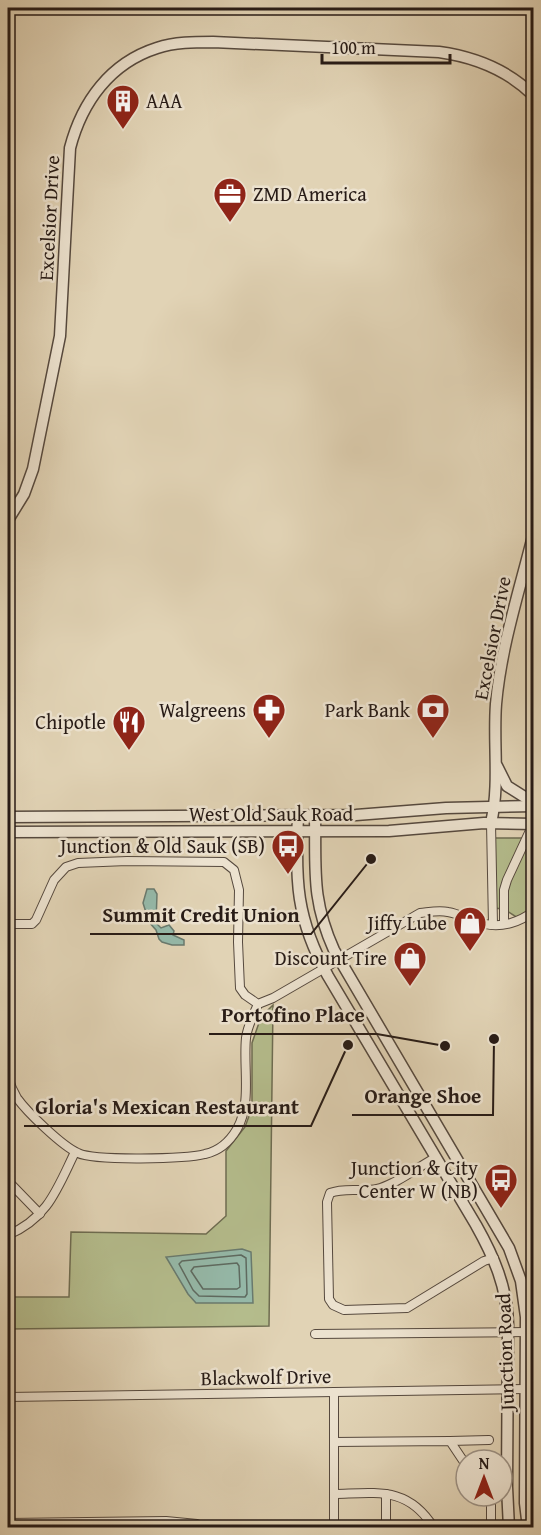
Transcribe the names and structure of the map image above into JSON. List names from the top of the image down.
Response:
{
  "streets": {
    "street": [
      "Excelsior Drive",
      "West Old Sauk Road",
      "Junction Road",
      "Blackwolf Drive"
    ]
  },
  "crossings": [
    ["Excelsior Drive", "West Old Sauk Road"],
    ["West Old Sauk Road", "Junction Road"],
    ["Junction Road", "Blackwolf Drive"]
  ],
  "places": {
    "building": ["AAA"],
    "office": ["ZMD America"],
    "pharmacy": ["Walgreens"],
    "bank": ["Park Bank"],
    "restaurant": ["Chipotle"],
    "other": [
      "Summit Credit Union",
      "Orange Shoe",
      "Gloria's Mexican Restaurant",
      "Portofino Place"
    ],
    "bus stop": ["Junction & Old Sauk (SB)", "Junction & City Center W (NB)"],
    "shop": ["Jiffy Lube", "Discount Tire"]
  },
  "scale_bar": "100 m",
  "north": "top"
}
